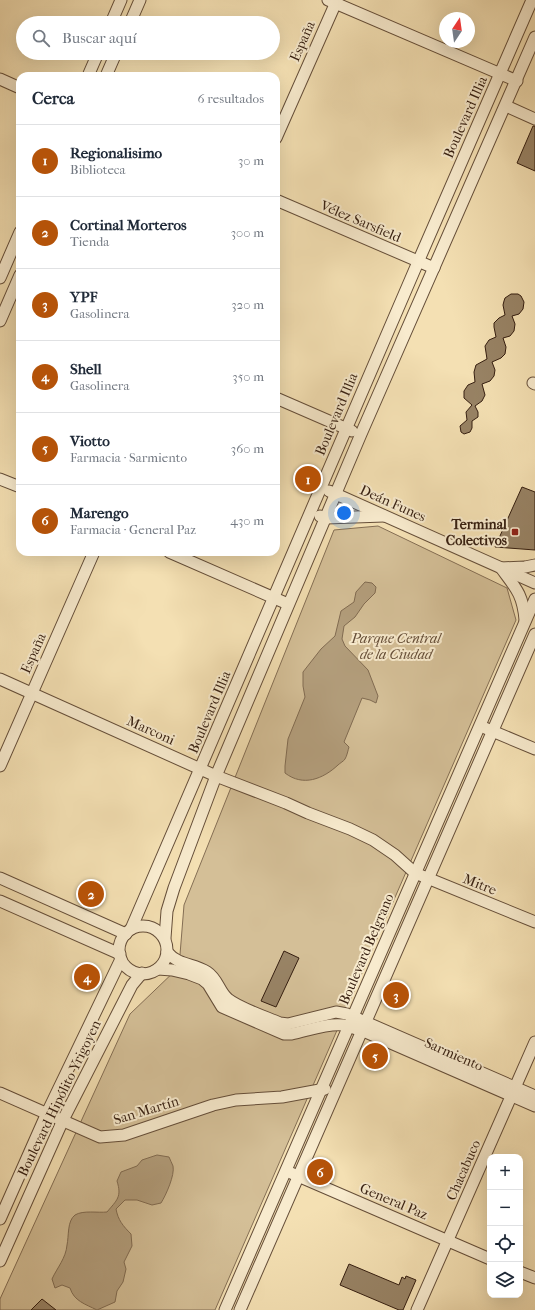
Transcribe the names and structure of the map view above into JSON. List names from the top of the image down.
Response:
{
  "streets": {
    "street": [
      "España",
      "Boulevard Illia",
      "Vélez Sarsfield",
      "Deán Funes",
      "Marconi",
      "Mitre",
      "Boulevard Belgrano",
      "Sarmiento",
      "Boulevard Hipólito Yrigoyen",
      "San Martín",
      "Chacabuco",
      "General Paz"
    ]
  },
  "crossings": [
    ["España", "Marconi"],
    ["Boulevard Illia", "Vélez Sarsfield"],
    ["Boulevard Illia", "Deán Funes"],
    ["Boulevard Illia", "Marconi"],
    ["Boulevard Illia", "Boulevard Hipólito Yrigoyen"],
    ["Marconi", "Mitre"],
    ["Marconi", "Boulevard Belgrano"],
    ["Mitre", "Boulevard Belgrano"],
    ["Boulevard Belgrano", "Sarmiento"],
    ["Boulevard Belgrano", "San Martín"],
    ["Boulevard Belgrano", "General Paz"],
    ["Sarmiento", "Chacabuco"],
    ["Boulevard Hipólito Yrigoyen", "San Martín"],
    ["Chacabuco", "General Paz"]
  ],
  "parks": ["Parque Central de la Ciudad"],
  "places": {
    "transit": ["Terminal Colectivos"]
  },
  "north": "top",
  "page": {
    "search": "Buscar aquí",
    "heading": ["Cerca", "6 resultados"],
    "list": [
      {
        "mark": "1",
        "name": "Regionalisimo",
        "note": "Biblioteca",
        "value": "30 m"
      },
      {
        "mark": "2",
        "name": "Cortinal Morteros",
        "note": "Tienda",
        "value": "300 m"
      },
      {
        "mark": "3",
        "name": "YPF",
        "note": "Gasolinera",
        "value": "320 m"
      },
      {
        "mark": "4",
        "name": "Shell",
        "note": "Gasolinera",
        "value": "350 m"
      },
      {
        "mark": "5",
        "name": "Viotto",
        "note": "Farmacia · Sarmiento",
        "value": "360 m"
      },
      {
        "mark": "6",
        "name": "Marengo",
        "note": "Farmacia · General Paz",
        "value": "430 m"
      }
    ],
    "pins": [
      "1",
      "2",
      "4",
      "3",
      "5",
      "6"
    ],
    "map_buttons": ["+", "−"]
  }
}
